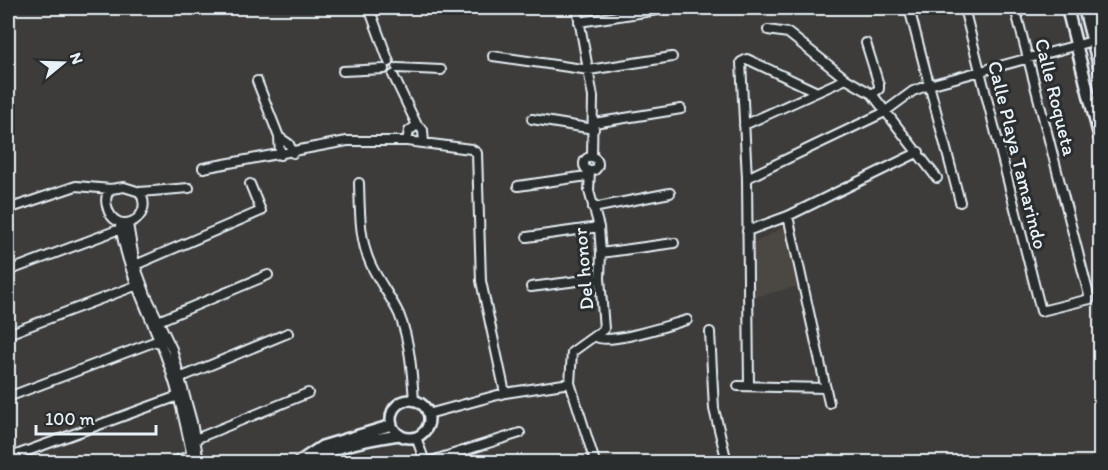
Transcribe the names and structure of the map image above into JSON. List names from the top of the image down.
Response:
{
  "streets": {
    "street": ["Calle Roqueta", "Calle Playa Tamarindo", "Del honor"]
  },
  "crossings": [
    ["Calle Roqueta", "Calle Playa Tamarindo"]
  ],
  "scale_bar": "100 m",
  "north": "right"
}
